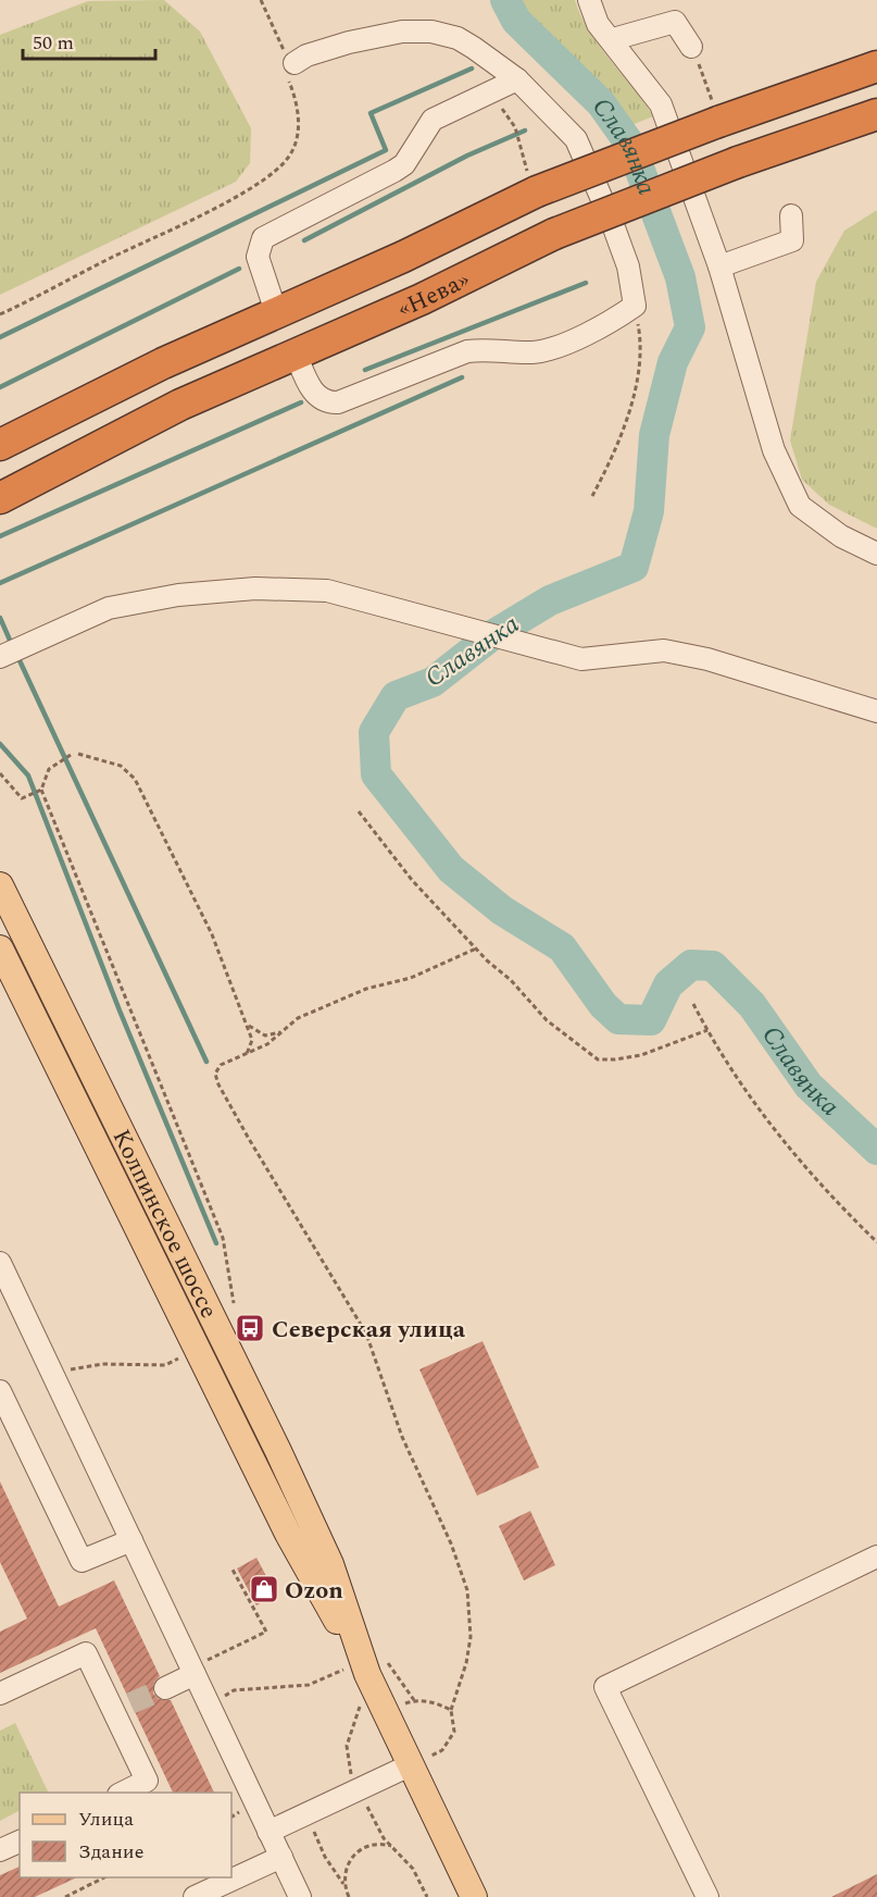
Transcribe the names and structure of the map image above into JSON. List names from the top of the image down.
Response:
{
  "streets": {
    "highway": ["«Нева»"],
    "main road": ["Колпинское шоссе"]
  },
  "water": ["Славянка"],
  "places": {
    "bus stop": ["Северская улица"],
    "shop": ["Ozon"]
  },
  "legend": ["Улица", "Здание"],
  "scale_bar": "50 m"
}
